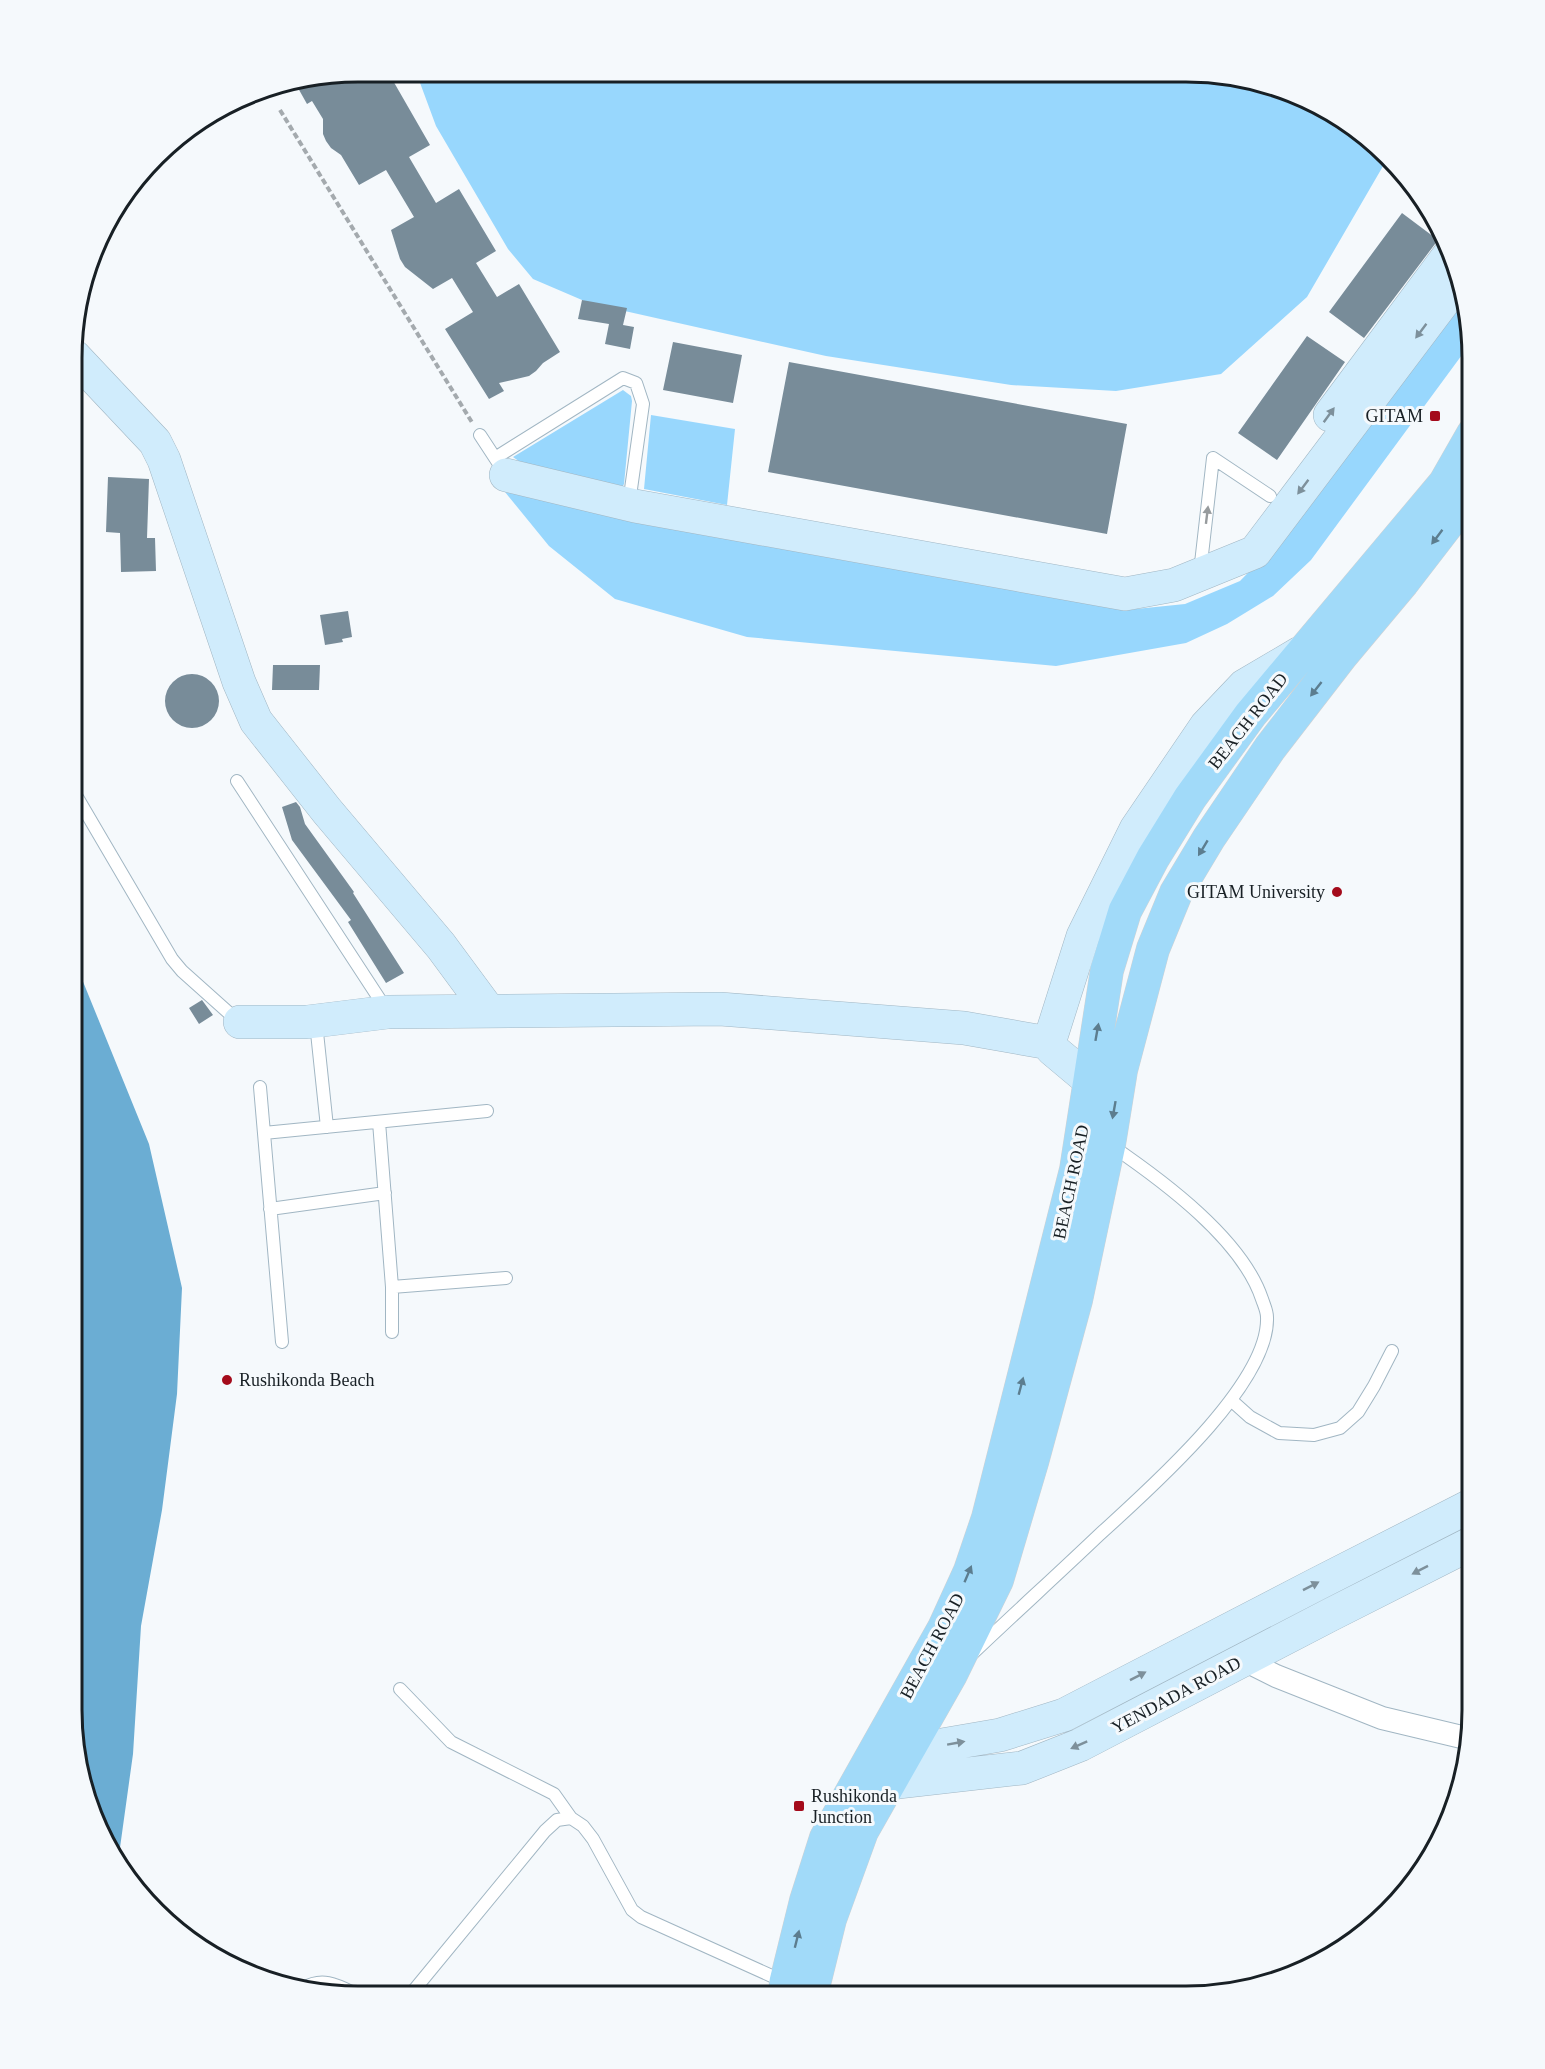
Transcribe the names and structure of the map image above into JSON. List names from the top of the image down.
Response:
{
  "streets": {
    "main road": ["BEACH ROAD"],
    "street": ["YENDADA ROAD"]
  },
  "crossings": [
    ["BEACH ROAD", "YENDADA ROAD"]
  ],
  "places": {
    "transit": ["GITAM", "Rushikonda Junction"],
    "other": ["GITAM University", "Rushikonda Beach"]
  }
}
